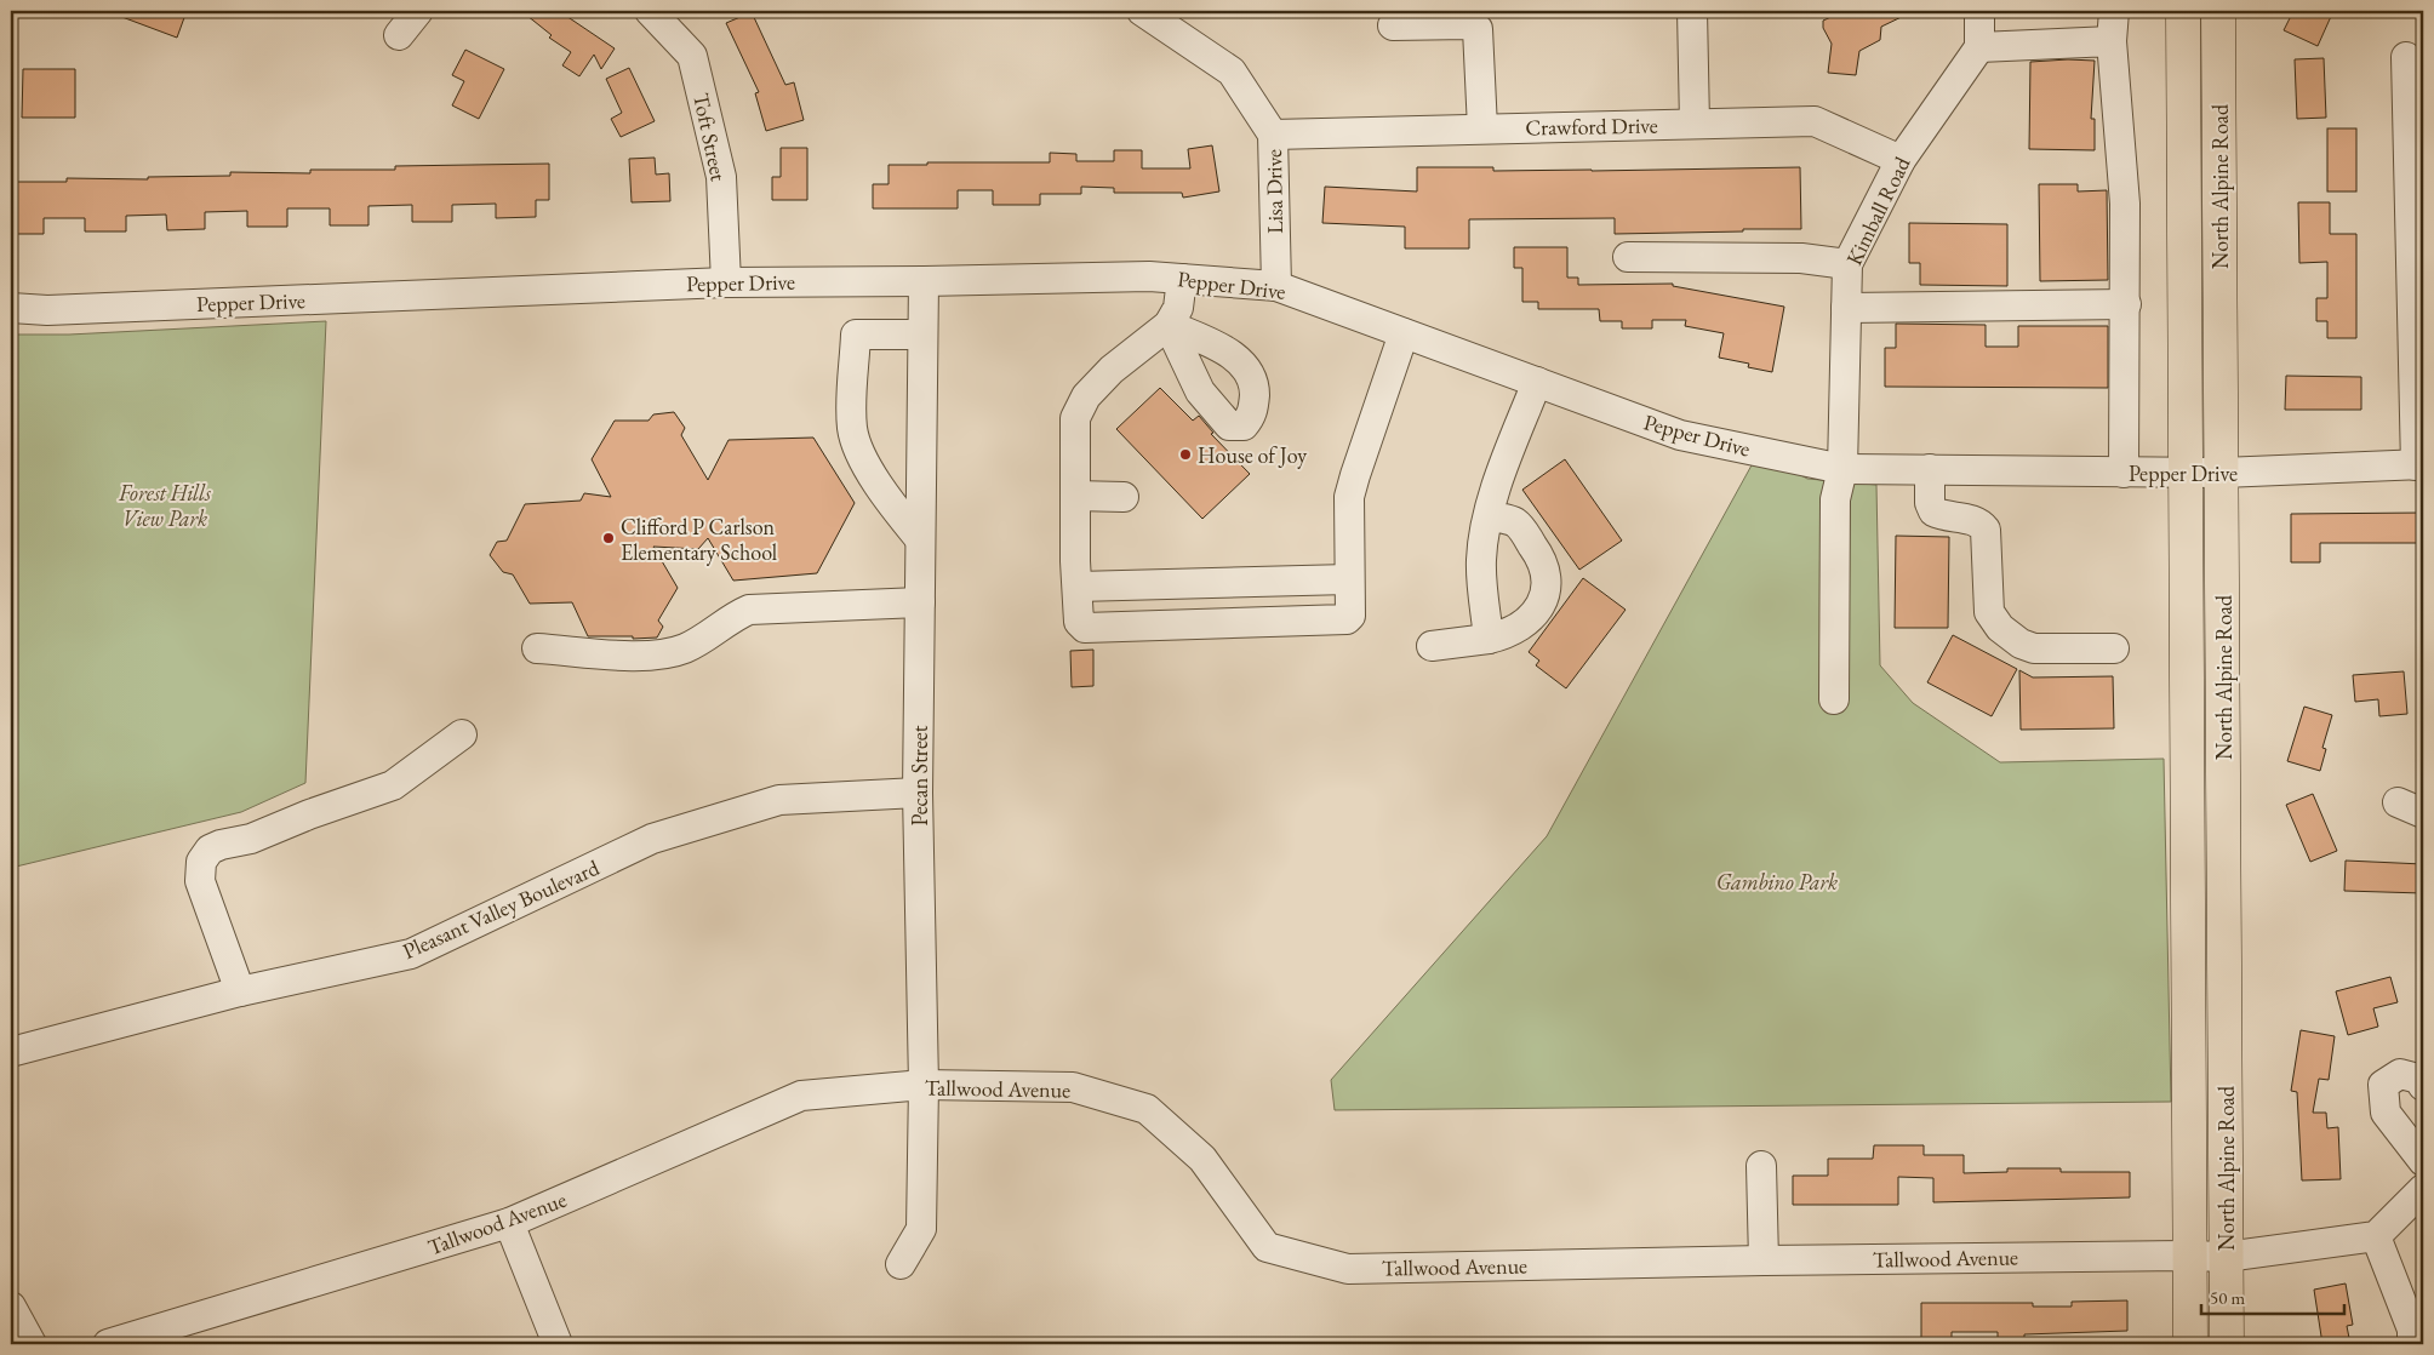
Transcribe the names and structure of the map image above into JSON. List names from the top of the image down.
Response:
{
  "streets": {
    "main road": ["North Alpine Road"],
    "street": [
      "Crawford Drive",
      "Toft Street",
      "Lisa Drive",
      "Kimball Road",
      "Pepper Drive",
      "Pecan Street",
      "Pleasant Valley Boulevard",
      "Tallwood Avenue"
    ]
  },
  "crossings": [
    ["Crawford Drive", "Lisa Drive"],
    ["Crawford Drive", "Kimball Road"],
    ["Toft Street", "Pepper Drive"],
    ["North Alpine Road", "Pepper Drive"],
    ["North Alpine Road", "Tallwood Avenue"],
    ["Lisa Drive", "Pepper Drive"],
    ["Kimball Road", "Pepper Drive"],
    ["Pepper Drive", "Pecan Street"],
    ["Pecan Street", "Pleasant Valley Boulevard"],
    ["Pecan Street", "Tallwood Avenue"]
  ],
  "parks": ["Forest Hills View Park", "Gambino Park"],
  "places": ["House of Joy", "Clifford P Carlson Elementary School"],
  "scale_bar": "50 m"
}
